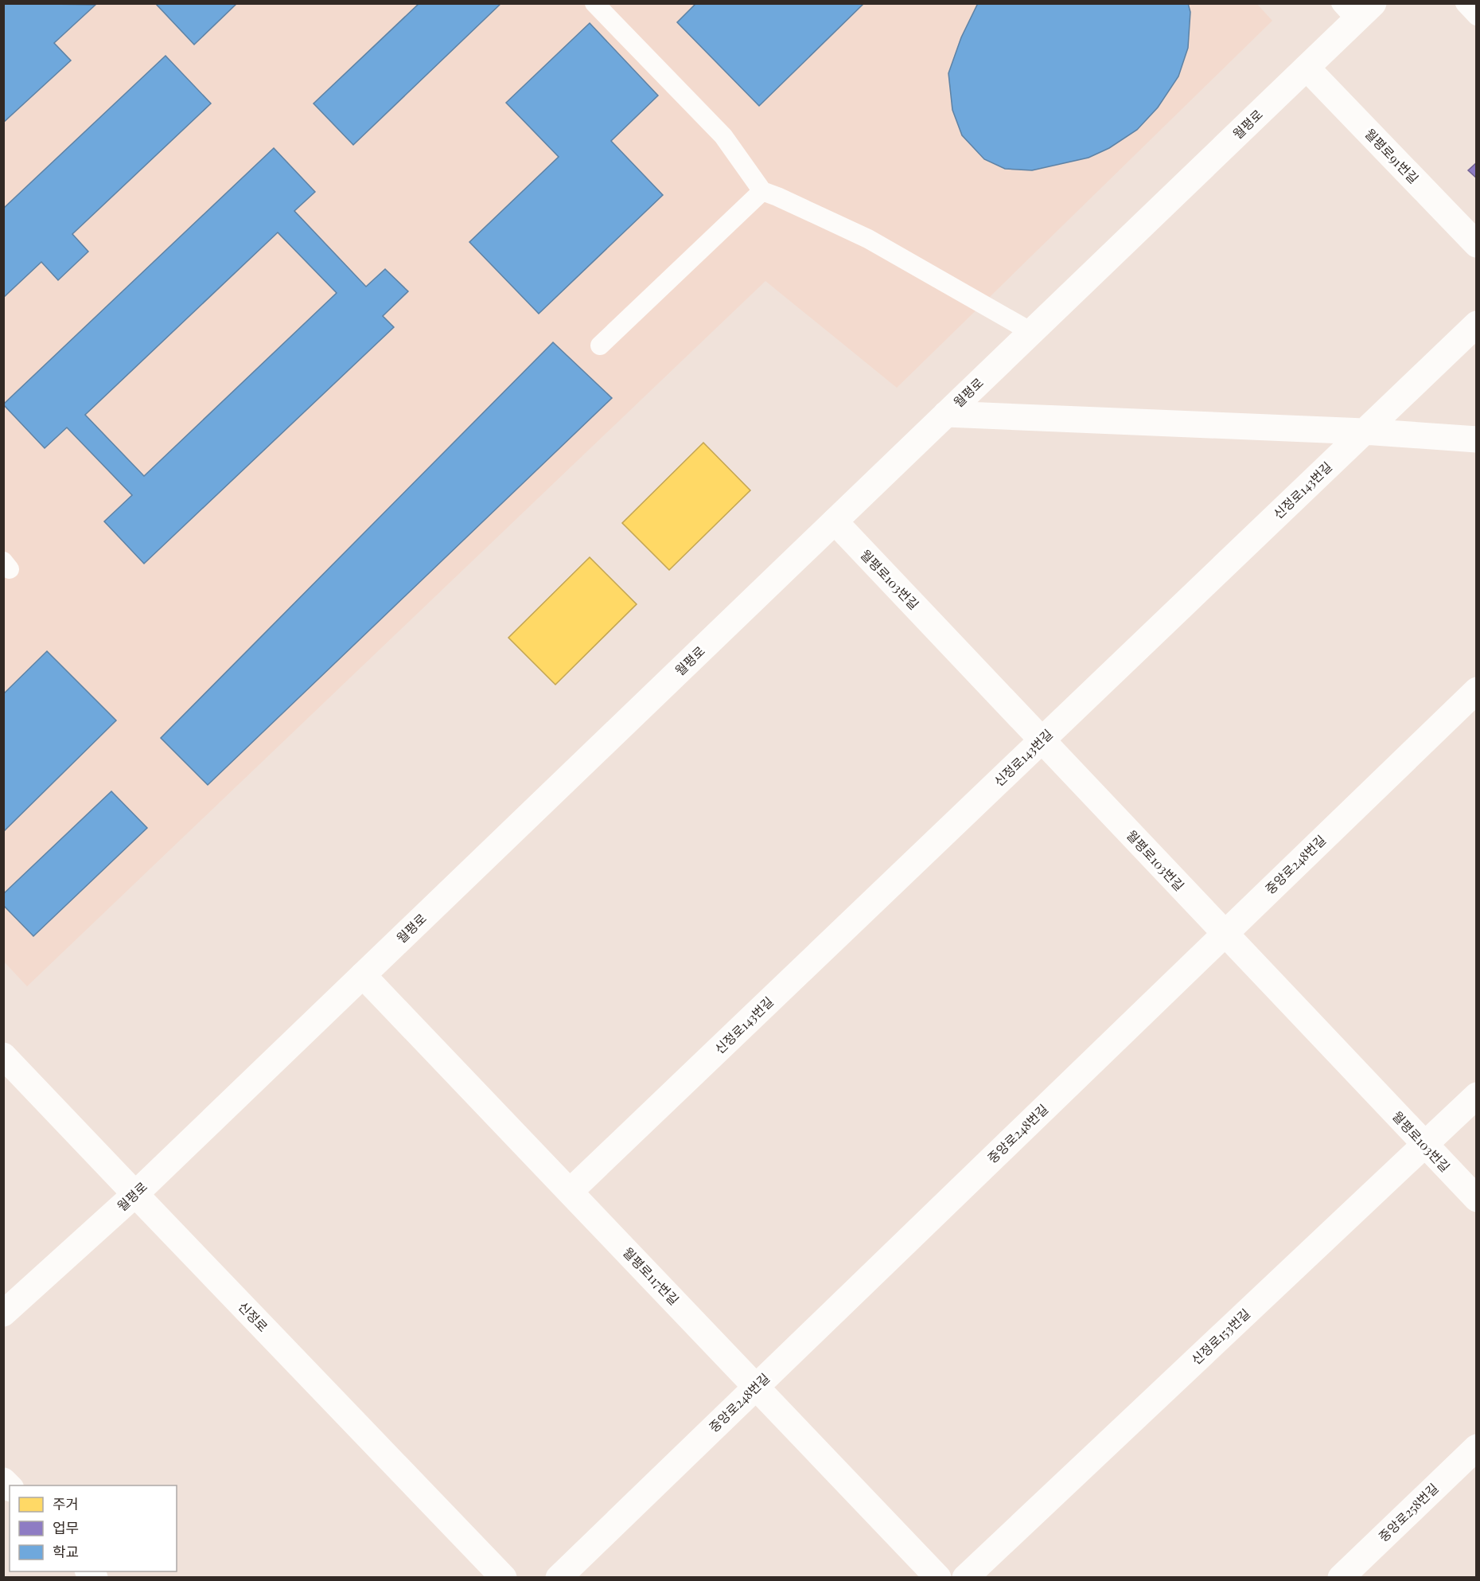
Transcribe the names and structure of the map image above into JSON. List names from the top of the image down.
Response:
{
  "streets": {
    "street": [
      "월평로",
      "월평로91번길",
      "신정로143번길",
      "월평로103번길",
      "중앙로248번길",
      "월평로117번길",
      "신정로",
      "신정로153번길",
      "중앙로258번길"
    ]
  },
  "crossings": [
    ["월평로", "월평로91번길"],
    ["월평로", "월평로103번길"],
    ["월평로", "월평로117번길"],
    ["월평로", "신정로"],
    ["신정로143번길", "월평로103번길"],
    ["신정로143번길", "월평로117번길"],
    ["월평로103번길", "중앙로248번길"],
    ["월평로103번길", "신정로153번길"],
    ["중앙로248번길", "월평로117번길"]
  ],
  "legend": ["주거", "업무", "학교"]
}
